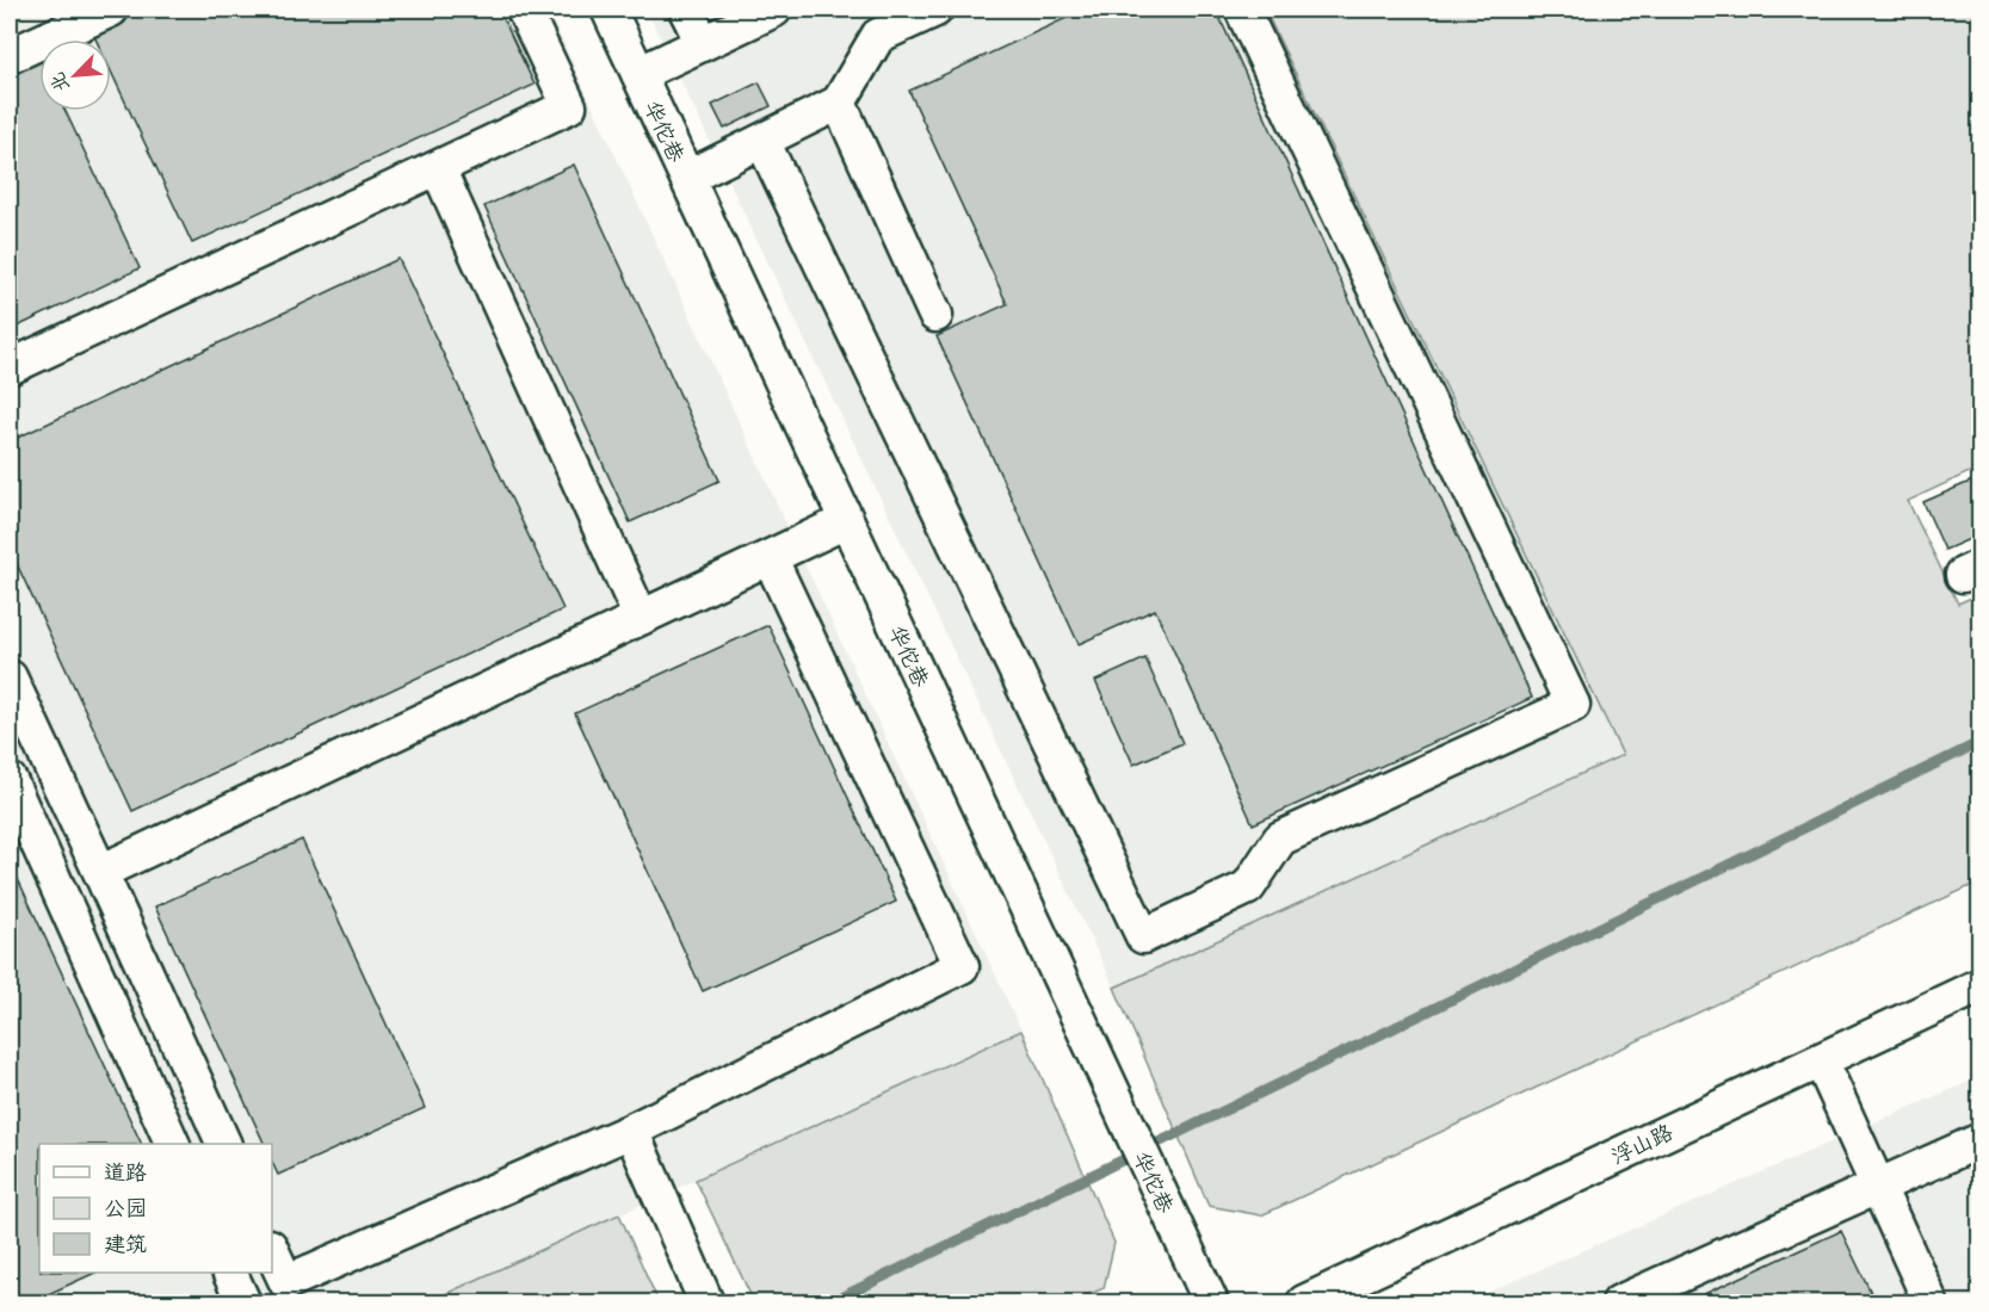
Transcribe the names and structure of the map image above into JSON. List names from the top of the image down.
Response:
{
  "streets": {
    "street": ["华佗巷", "浮山路"]
  },
  "legend": ["道路", "公园", "建筑"],
  "north": "bottom left"
}
